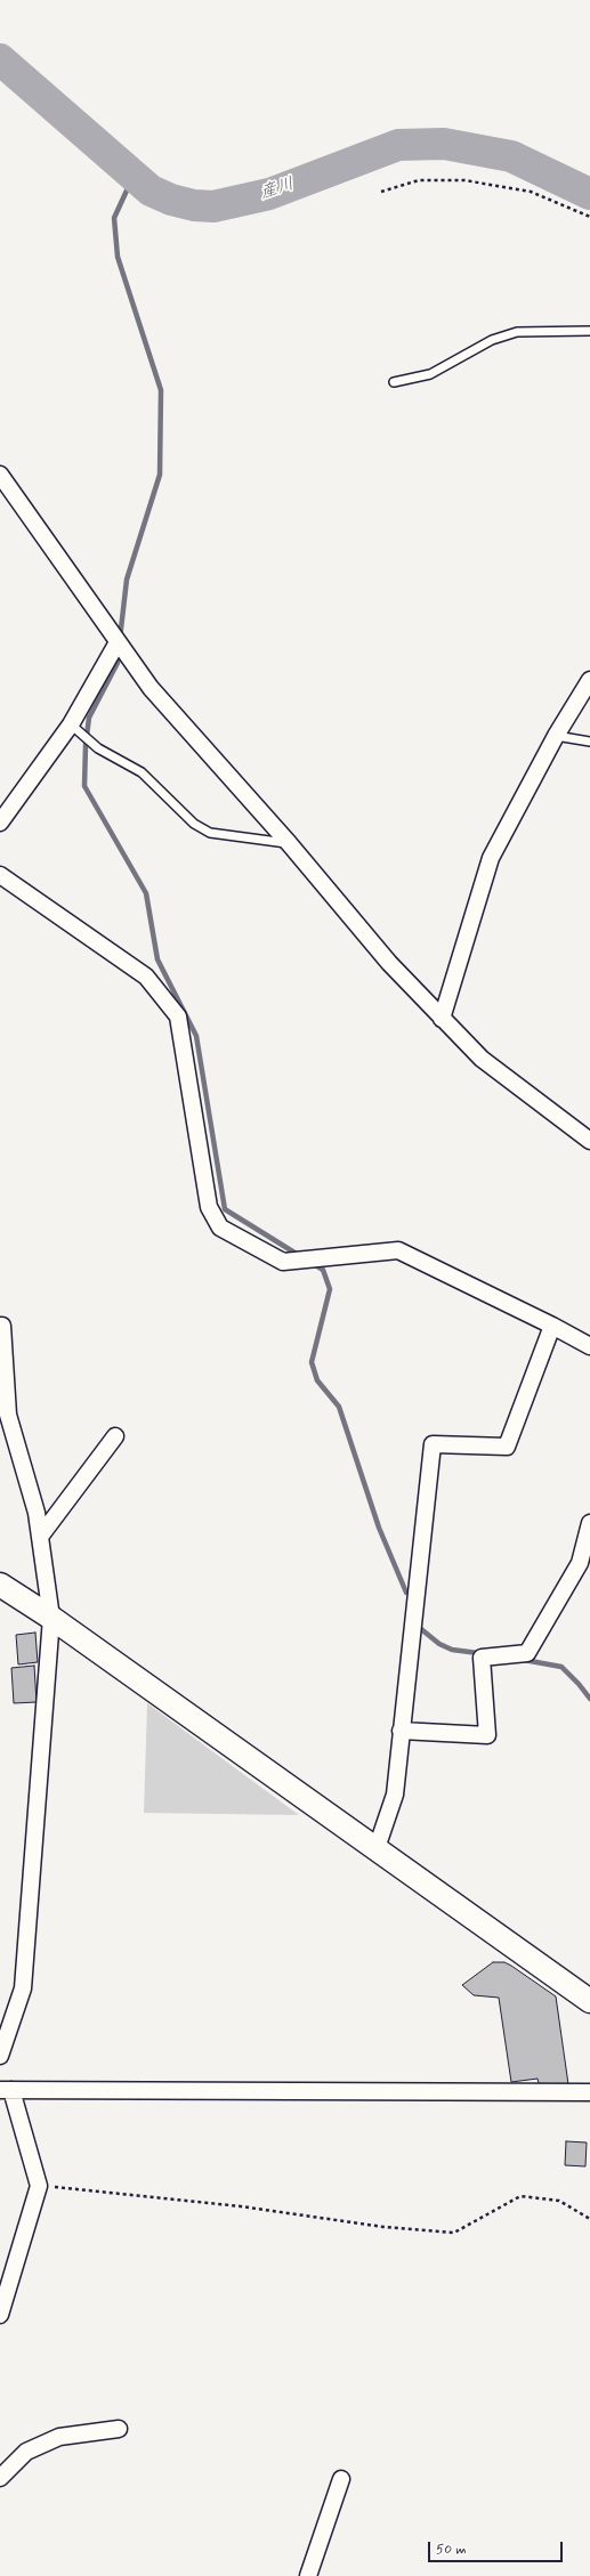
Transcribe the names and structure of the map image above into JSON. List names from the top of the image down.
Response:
{
  "water": ["産川"],
  "scale_bar": "50 m"
}
